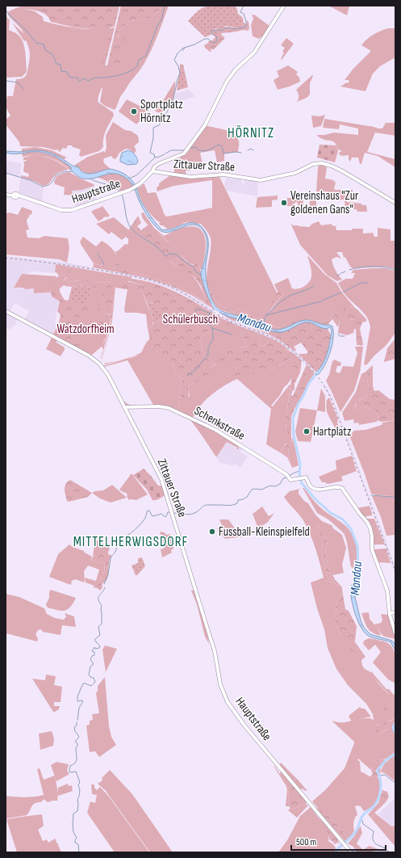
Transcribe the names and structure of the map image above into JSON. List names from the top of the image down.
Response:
{
  "streets": {
    "main road": ["Zittauer Straße", "Hauptstraße", "Schenkstraße"]
  },
  "crossings": [
    ["Zittauer Straße", "Hauptstraße"],
    ["Zittauer Straße", "Schenkstraße"]
  ],
  "districts": ["HÖRNITZ", "MITTELHERWIGSDORF"],
  "water": ["Mandau"],
  "parks": ["Schülerbusch", "Watzdorfheim"],
  "places": [
    "Sportplatz Hörnitz",
    "Vereinshaus \"Zur goldenen Gans\"",
    "Hartplatz",
    "Fussball-Kleinspielfeld"
  ],
  "scale_bar": "500 m"
}
